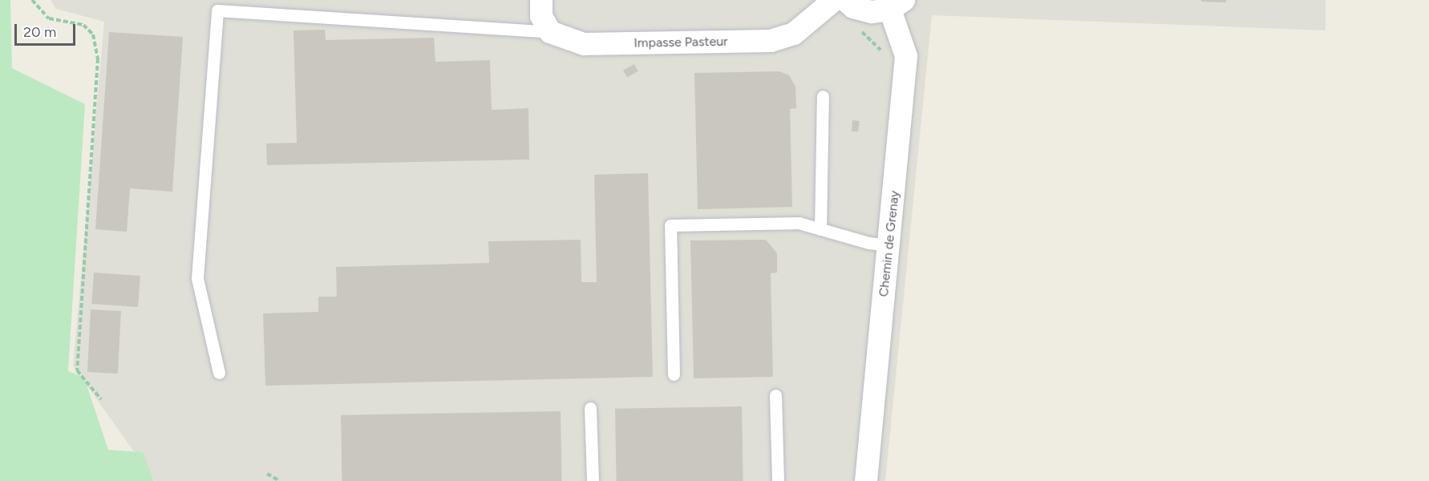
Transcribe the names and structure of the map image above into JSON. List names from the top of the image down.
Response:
{
  "streets": {
    "street": ["Impasse Pasteur", "Chemin de Grenay"]
  },
  "scale_bar": "20 m"
}
